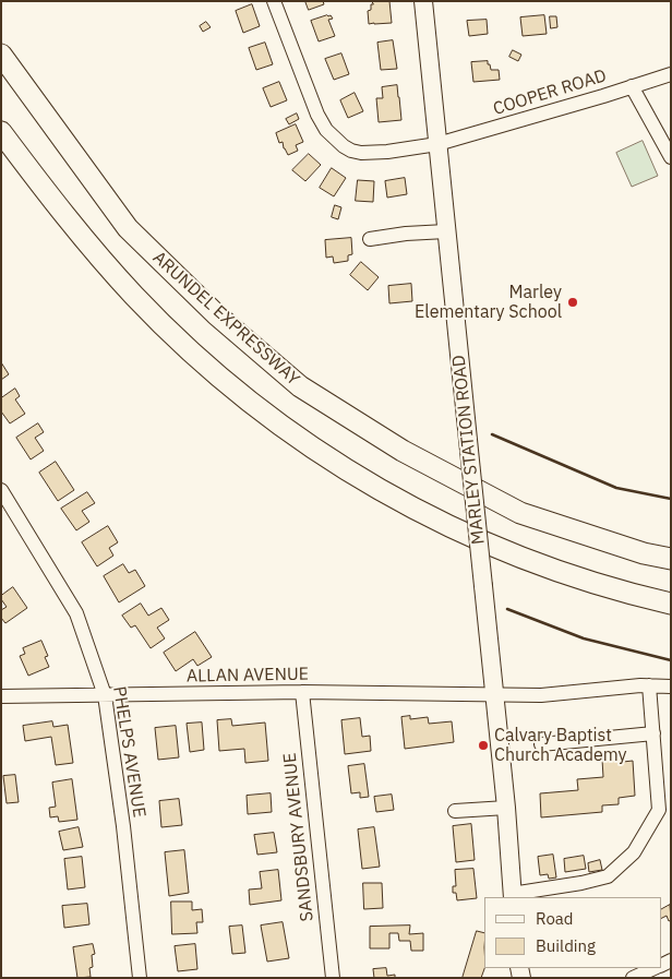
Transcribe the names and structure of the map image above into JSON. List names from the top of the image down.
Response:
{
  "streets": {
    "highway": ["ARUNDEL EXPRESSWAY"],
    "main road": ["MARLEY STATION ROAD"],
    "street": [
      "COOPER ROAD",
      "ALLAN AVENUE",
      "PHELPS AVENUE",
      "SANDSBURY AVENUE"
    ]
  },
  "crossings": [
    ["COOPER ROAD", "MARLEY STATION ROAD"],
    ["MARLEY STATION ROAD", "ALLAN AVENUE"],
    ["ALLAN AVENUE", "PHELPS AVENUE"],
    ["ALLAN AVENUE", "SANDSBURY AVENUE"]
  ],
  "places": ["Marley Elementary School", "Calvary Baptist Church Academy"],
  "legend": ["Road", "Building"]
}
